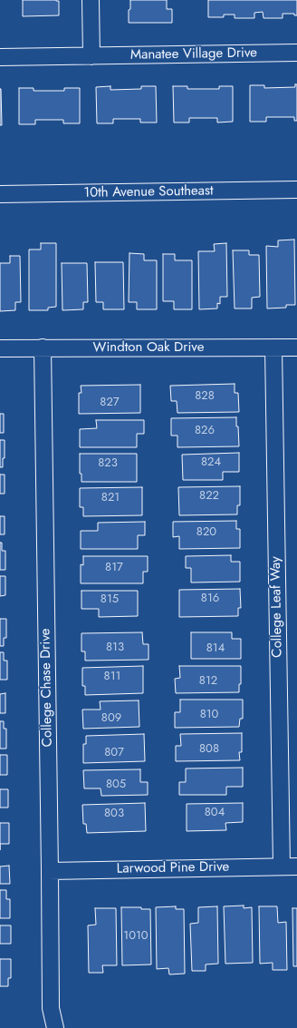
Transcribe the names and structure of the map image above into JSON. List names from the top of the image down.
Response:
{
  "streets": {
    "street": [
      "Manatee Village Drive",
      "10th Avenue Southeast",
      "Windton Oak Drive",
      "College Leaf Way",
      "College Chase Drive",
      "Larwood Pine Drive"
    ]
  },
  "crossings": [
    ["Windton Oak Drive", "College Leaf Way"],
    ["Windton Oak Drive", "College Chase Drive"],
    ["College Leaf Way", "Larwood Pine Drive"],
    ["College Chase Drive", "Larwood Pine Drive"]
  ],
  "house_numbers": [
    "828",
    "827",
    "826",
    "824",
    "823",
    "822",
    "821",
    "820",
    "817",
    "816",
    "815",
    "813",
    "814",
    "811",
    "812",
    "810",
    "809",
    "808",
    "807",
    "805",
    "804",
    "803",
    "1010"
  ]
}
